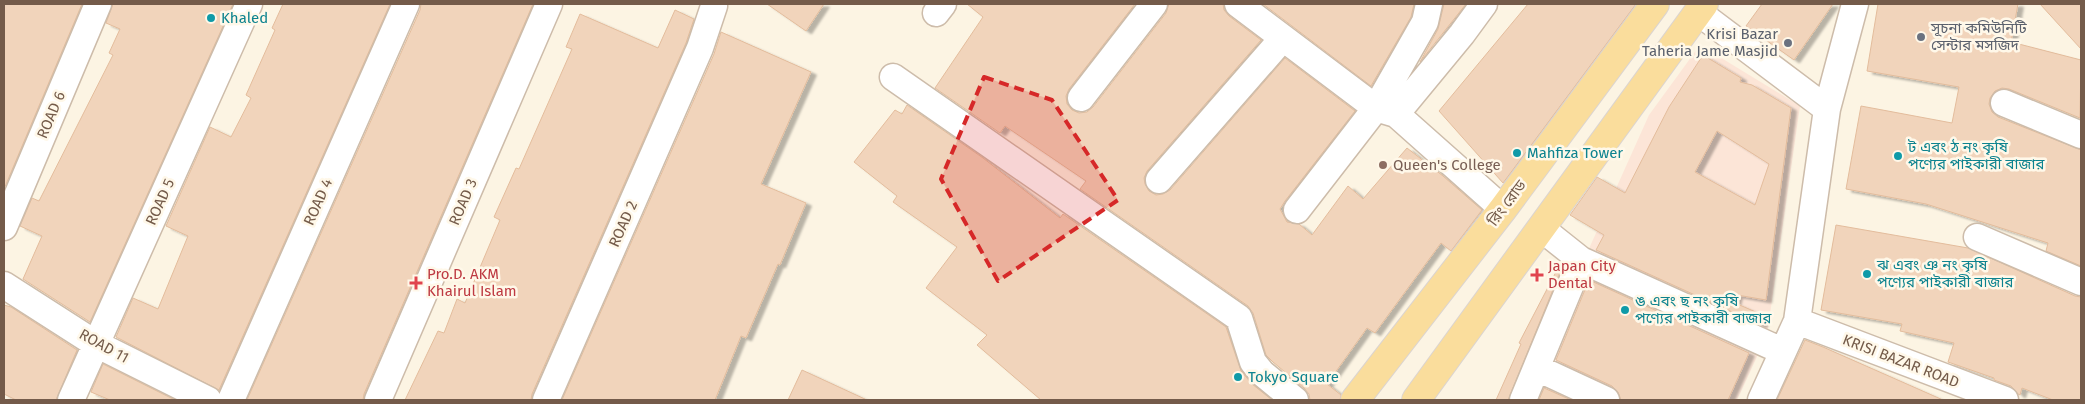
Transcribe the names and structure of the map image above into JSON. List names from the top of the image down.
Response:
{
  "streets": {
    "main road": ["রিং রোড"],
    "street": [
      "ROAD 6",
      "ROAD 5",
      "ROAD 4",
      "ROAD 3",
      "ROAD 2",
      "ROAD 11",
      "KRISI BAZAR ROAD"
    ]
  },
  "crossings": [
    ["ROAD 5", "ROAD 11"]
  ],
  "places": {
    "other": [
      "Khaled",
      "সূচনা কমিউনিটি সেন্টার মসজিদ",
      "Krisi Bazar Taheria Jame Masjid",
      "Mahfiza Tower",
      "ট এবং ঠ নং কৃষি পণ্যের পাইকারী বাজার",
      "Queen's College",
      "ঝ এবং ঞ নং কৃষি পণ্যের পাইকারী বাজার",
      "ঙ এবং ছ নং কৃষি পণ্যের পাইকারী বাজার",
      "Tokyo Square"
    ],
    "health": ["Japan City Dental", "Pro.D. AKM Khairul Islam"]
  }
}
